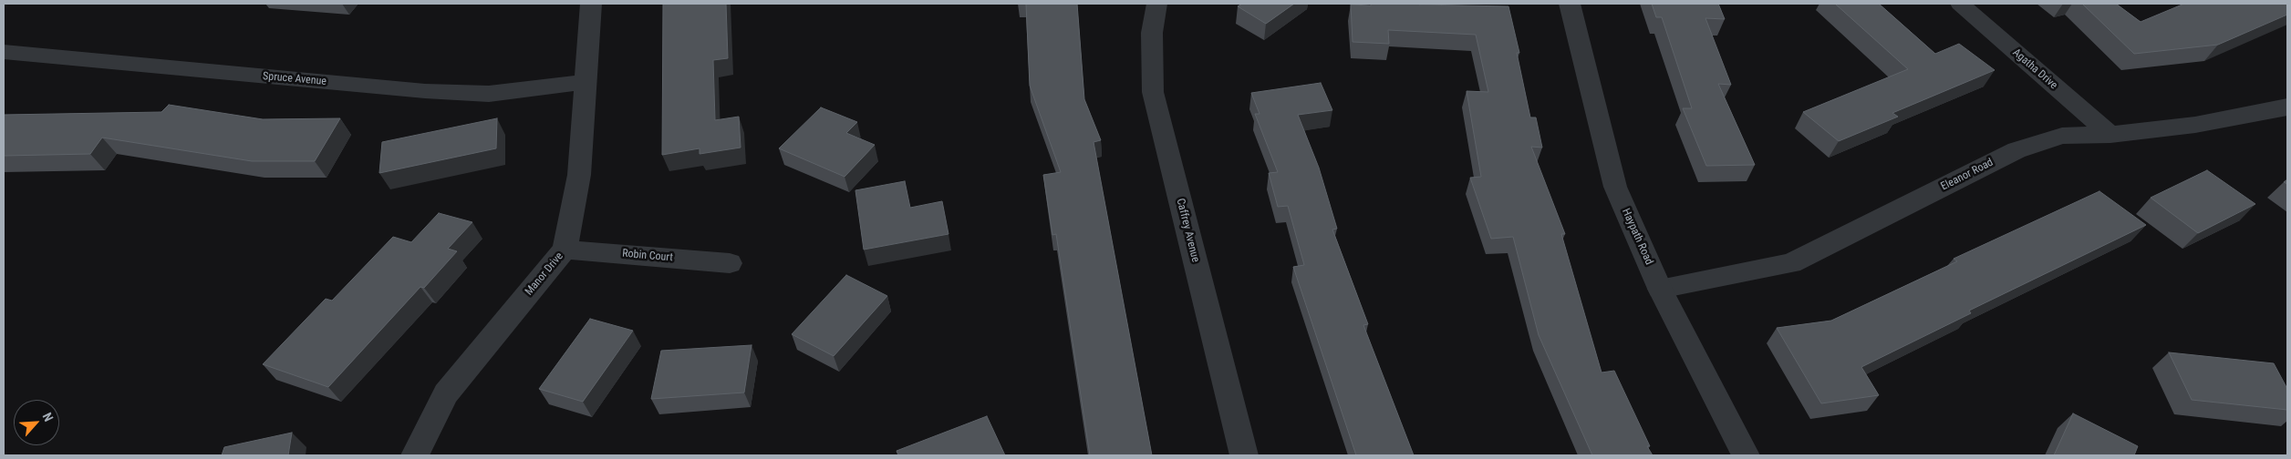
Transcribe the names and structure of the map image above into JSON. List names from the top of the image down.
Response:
{
  "streets": {
    "street": [
      "Agatha Drive",
      "Spruce Avenue",
      "Eleanor Road",
      "Caffrey Avenue",
      "Haypath Road",
      "Robin Court",
      "Manor Drive"
    ]
  },
  "crossings": [
    ["Agatha Drive", "Eleanor Road"],
    ["Spruce Avenue", "Manor Drive"],
    ["Eleanor Road", "Haypath Road"],
    ["Robin Court", "Manor Drive"]
  ],
  "north": "top right"
}
